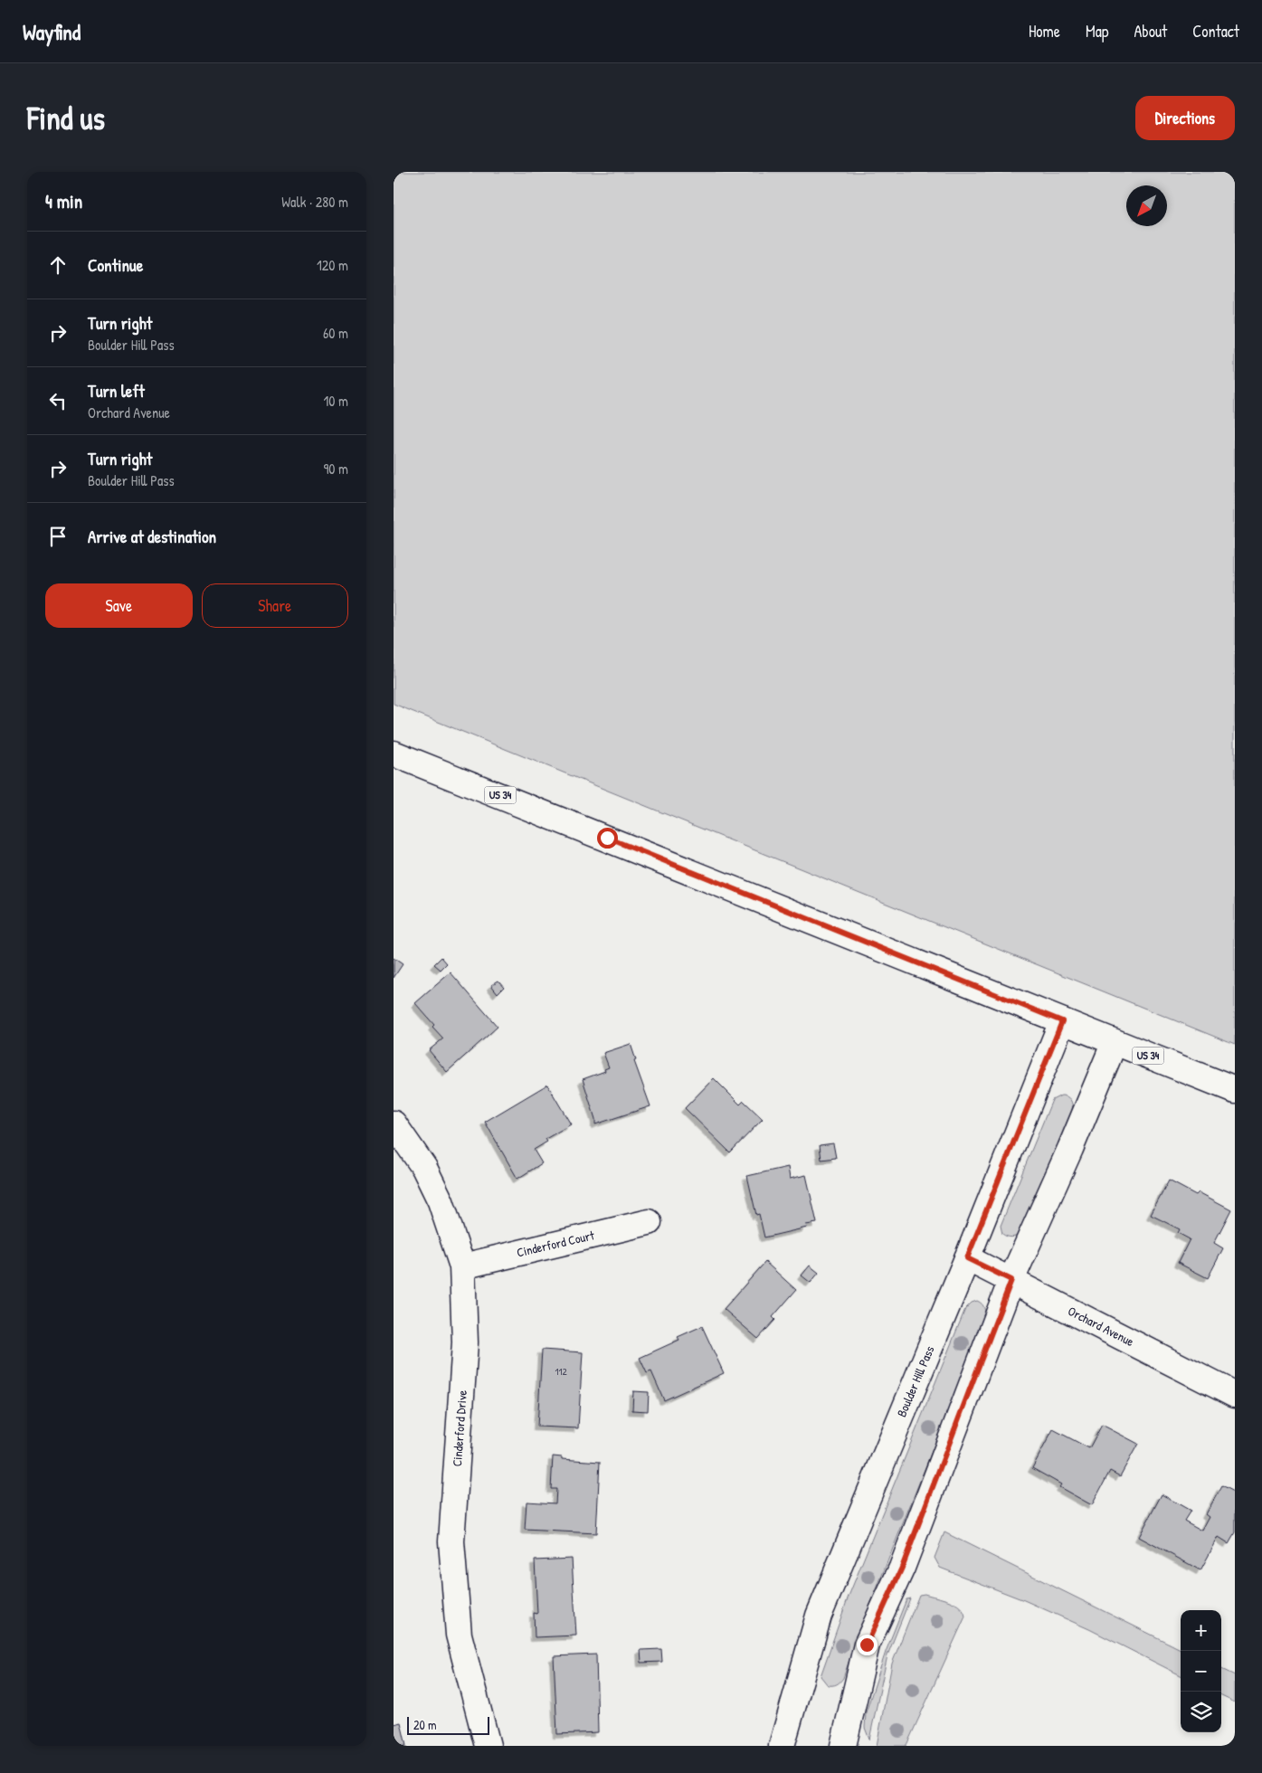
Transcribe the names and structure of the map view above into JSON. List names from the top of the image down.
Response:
{
  "streets": {
    "street": [
      "US 34",
      "Cinderford Court",
      "Orchard Avenue",
      "Boulder Hill Pass",
      "Cinderford Drive"
    ]
  },
  "crossings": [
    ["US 34", "Boulder Hill Pass"],
    ["Cinderford Court", "Cinderford Drive"],
    ["Orchard Avenue", "Boulder Hill Pass"]
  ],
  "house_numbers": ["112"],
  "scale_bar": "20 m",
  "north": "bottom left",
  "page": {
    "header": "Wayfind",
    "nav": [
      "Home",
      "Map",
      "About",
      "Contact"
    ],
    "buttons": [
      "Directions",
      ["Save", "Share"]
    ],
    "title": "Find us",
    "heading": ["4 min", "Walk · 280 m"],
    "list": [
      ["Continue", "120 m"],
      ["Turn right", "Boulder Hill Pass", "60 m"],
      ["Turn left", "Orchard Avenue", "10 m"],
      ["Turn right", "Boulder Hill Pass", "90 m"],
      "Arrive at destination"
    ],
    "map_buttons": ["+", "−"],
    "scale": "20 m"
  }
}
